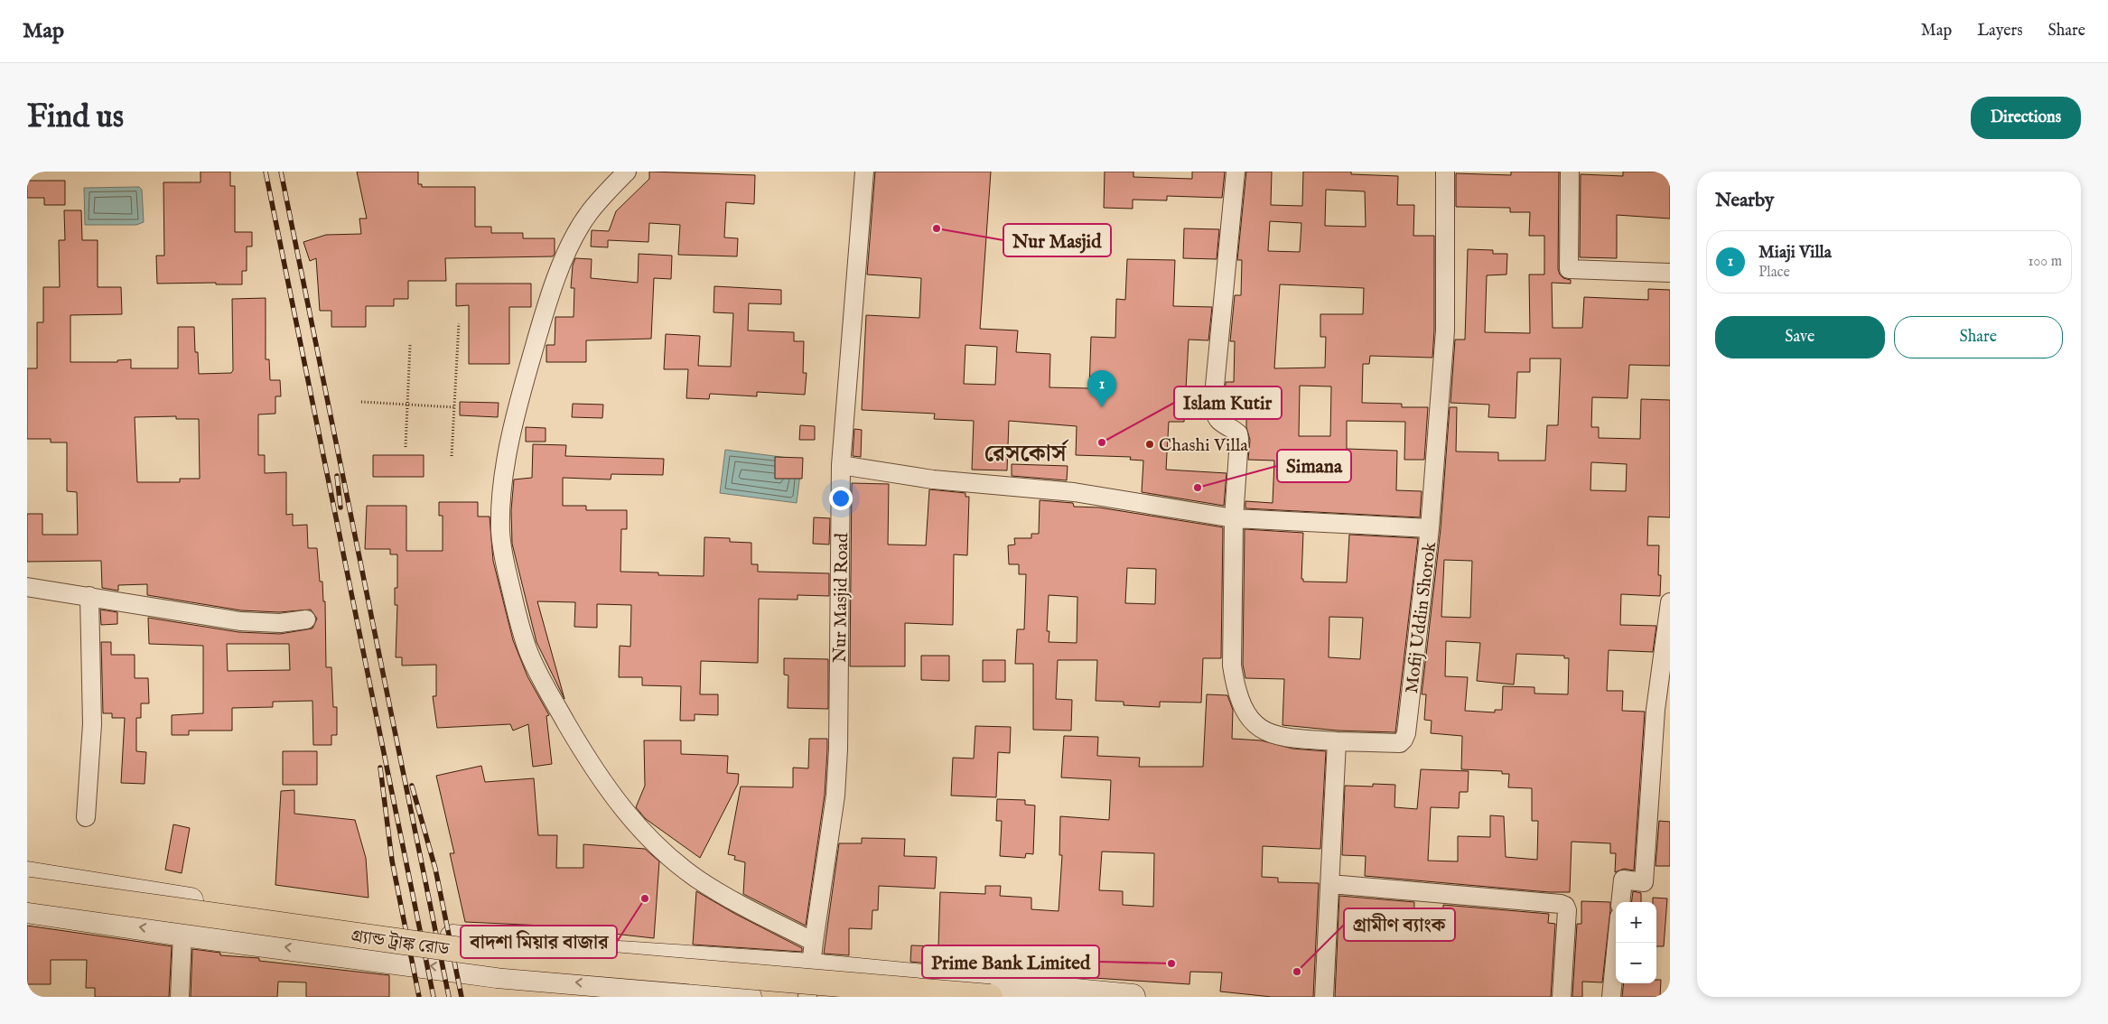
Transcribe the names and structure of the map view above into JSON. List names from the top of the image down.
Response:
{
  "streets": {
    "highway": ["গ্র্যান্ড ট্রাঙ্ক রোড"],
    "street": ["Nur Masjid Road", "Mofij Uddin Shorok"]
  },
  "districts": ["রেসকোর্স"],
  "places": [
    "Nur Masjid",
    "Islam Kutir",
    "Chashi Villa",
    "Simana",
    "বাদশা মিয়ার বাজার",
    "Prime Bank Limited",
    "গ্রামীণ ব্যাংক"
  ],
  "page": {
    "header": "Map",
    "nav": ["Map", "Layers", "Share"],
    "buttons": [
      "Directions",
      ["Save", "Share"]
    ],
    "title": "Find us",
    "heading": "Nearby",
    "list": [
      {
        "mark": "1",
        "name": "Miaji Villa",
        "note": "Place",
        "value": "100 m"
      }
    ],
    "pins": "1",
    "map_buttons": ["+", "−"]
  }
}
